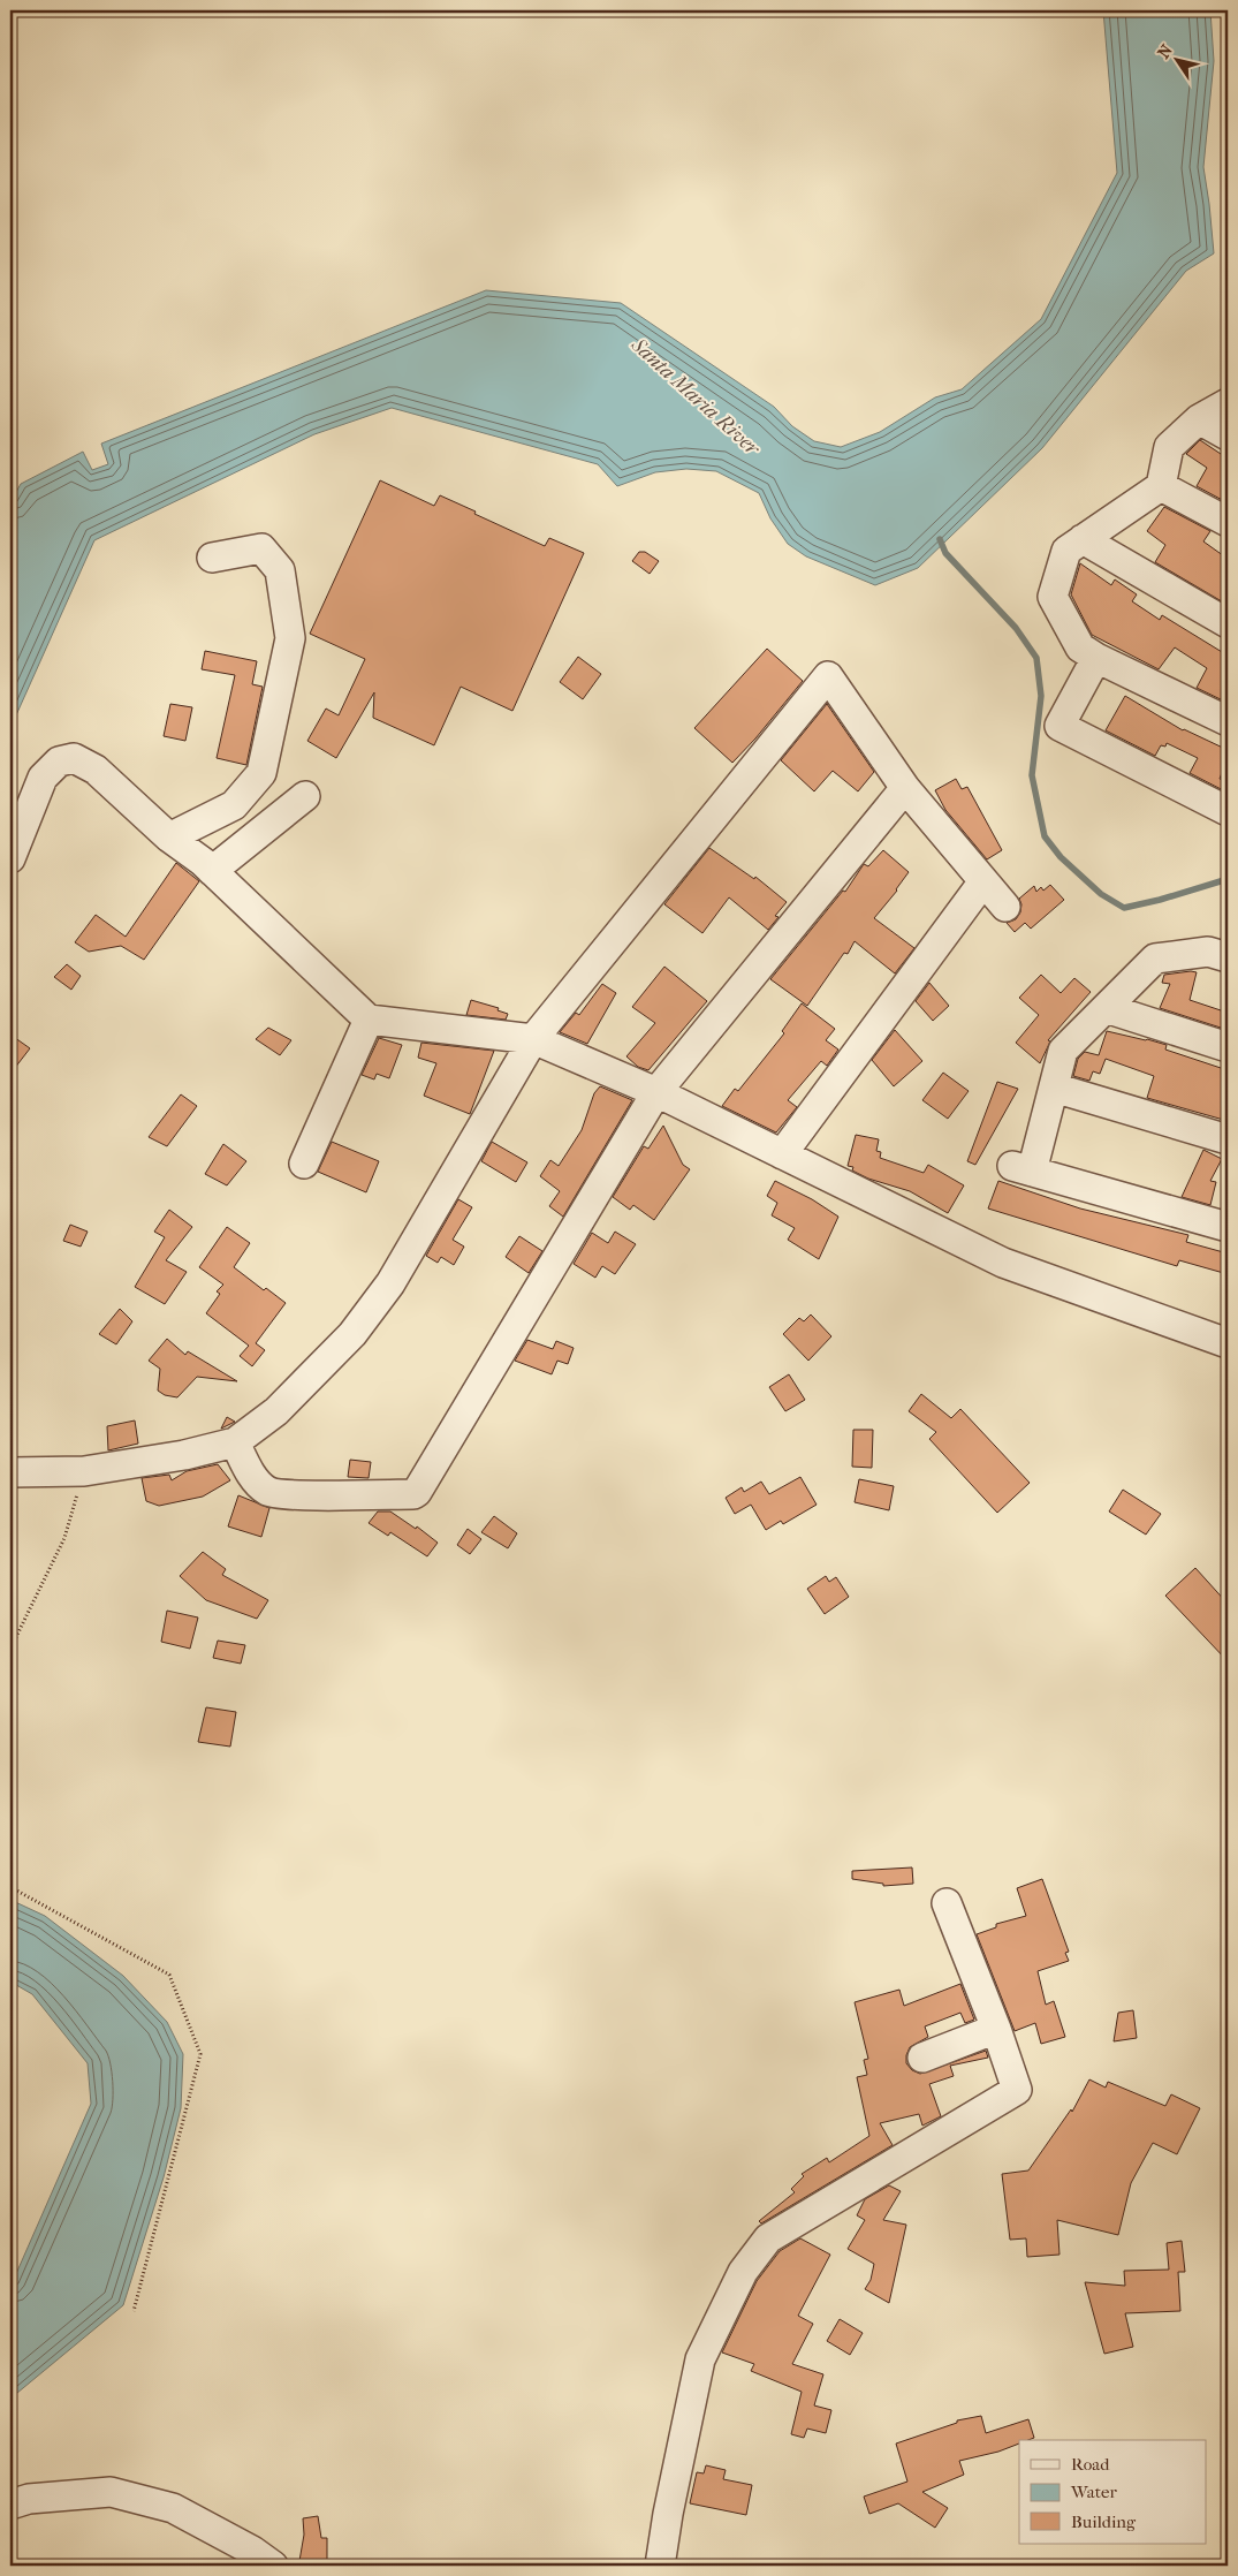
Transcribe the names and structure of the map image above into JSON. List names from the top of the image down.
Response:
{
  "water": ["Santa Maria River"],
  "legend": ["Road", "Water", "Building"],
  "north": "top left"
}
